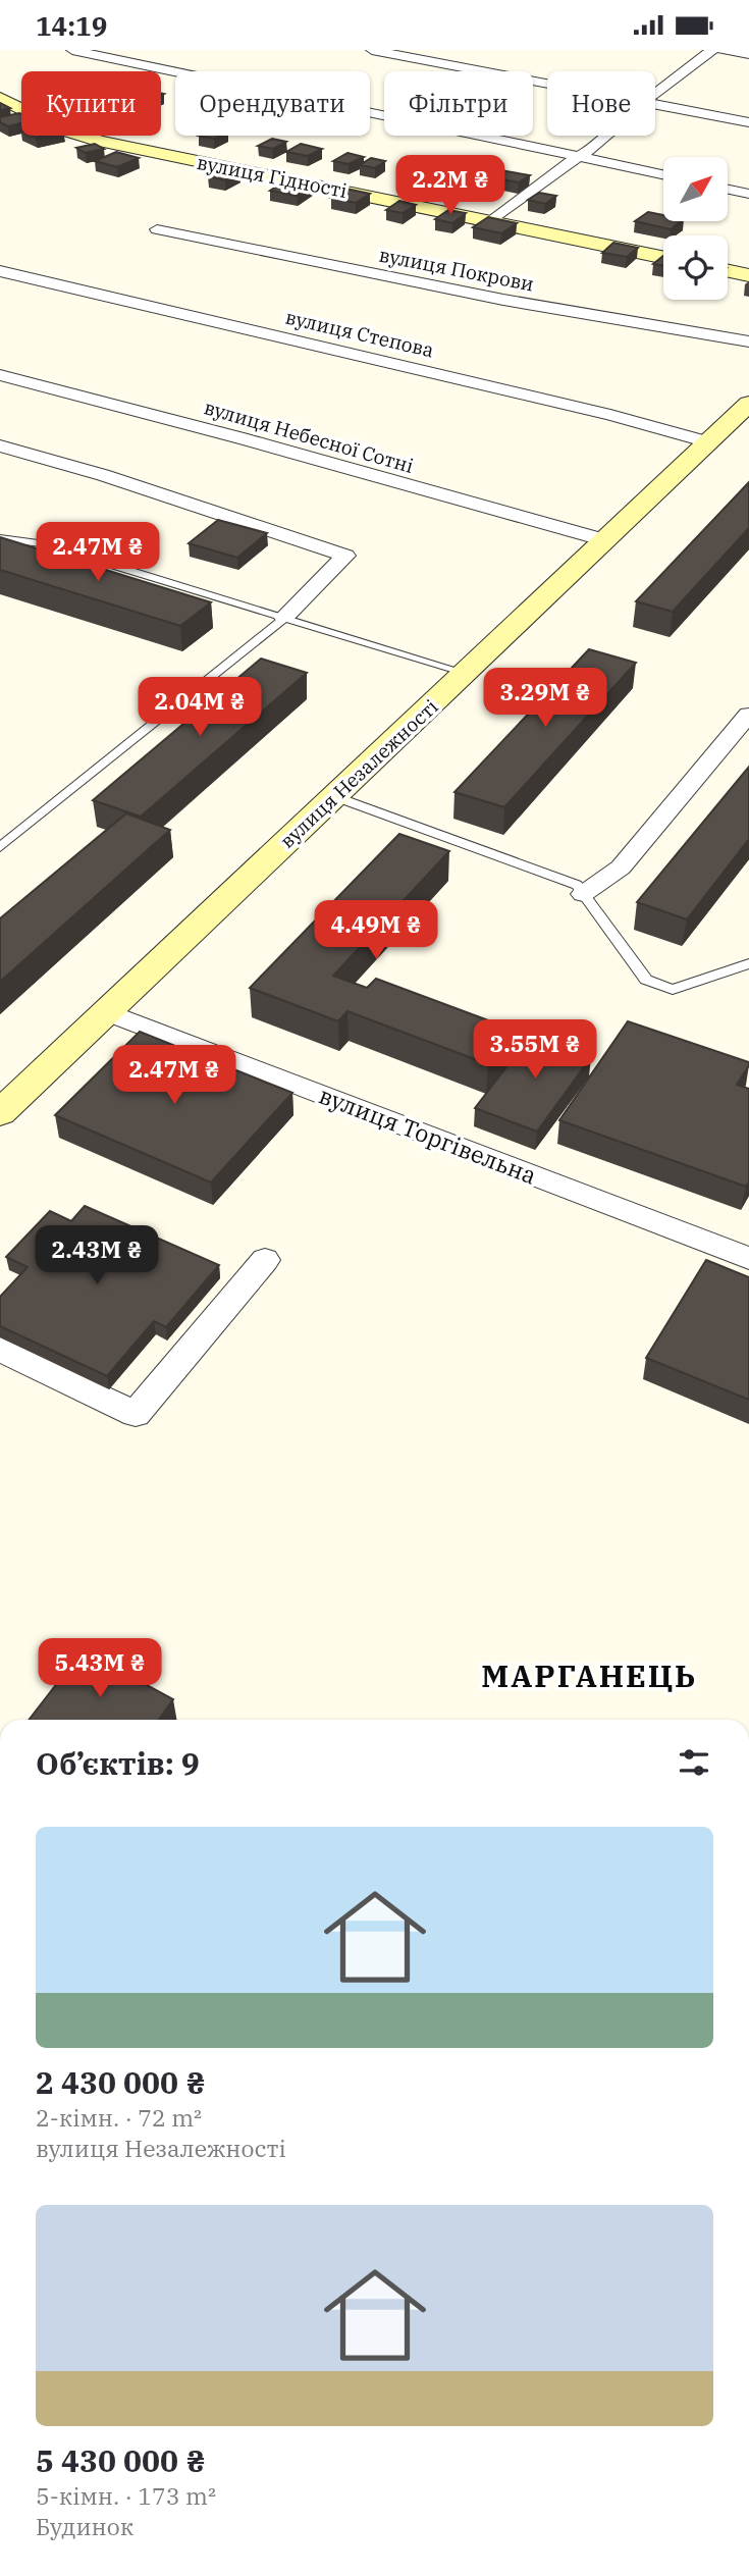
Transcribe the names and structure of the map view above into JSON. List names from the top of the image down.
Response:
{
  "streets": {
    "main road": ["вулиця Гідності", "вулиця Незалежності"],
    "street": [
      "вулиця Покрови",
      "вулиця Степова",
      "вулиця Небесної Сотні",
      "вулиця Торгівельна"
    ]
  },
  "crossings": [
    ["вулиця Степова", "вулиця Незалежності"],
    ["вулиця Небесної Сотні", "вулиця Незалежності"],
    ["вулиця Незалежності", "вулиця Торгівельна"]
  ],
  "districts": ["МАРГАНЕЦЬ"],
  "north": "top right",
  "page": {
    "status": "14:19",
    "chip": [
      "Купити",
      "Орендувати",
      "Фільтри",
      "Нове"
    ],
    "price": [
      "2.2M ₴",
      "2.47M ₴",
      "3.29M ₴",
      "2.04M ₴",
      "4.49M ₴",
      "3.55M ₴",
      "2.47M ₴",
      "2.43M ₴",
      "5.43M ₴"
    ],
    "heading": "Об’єктів: 9",
    "list": [
      {
        "name": "2 430 000 ₴",
        "note": "2-кімн. · 72 m² · вулиця Незалежності"
      },
      {
        "name": "5 430 000 ₴",
        "note": "5-кімн. · 173 m² · Будинок"
      }
    ]
  }
}
